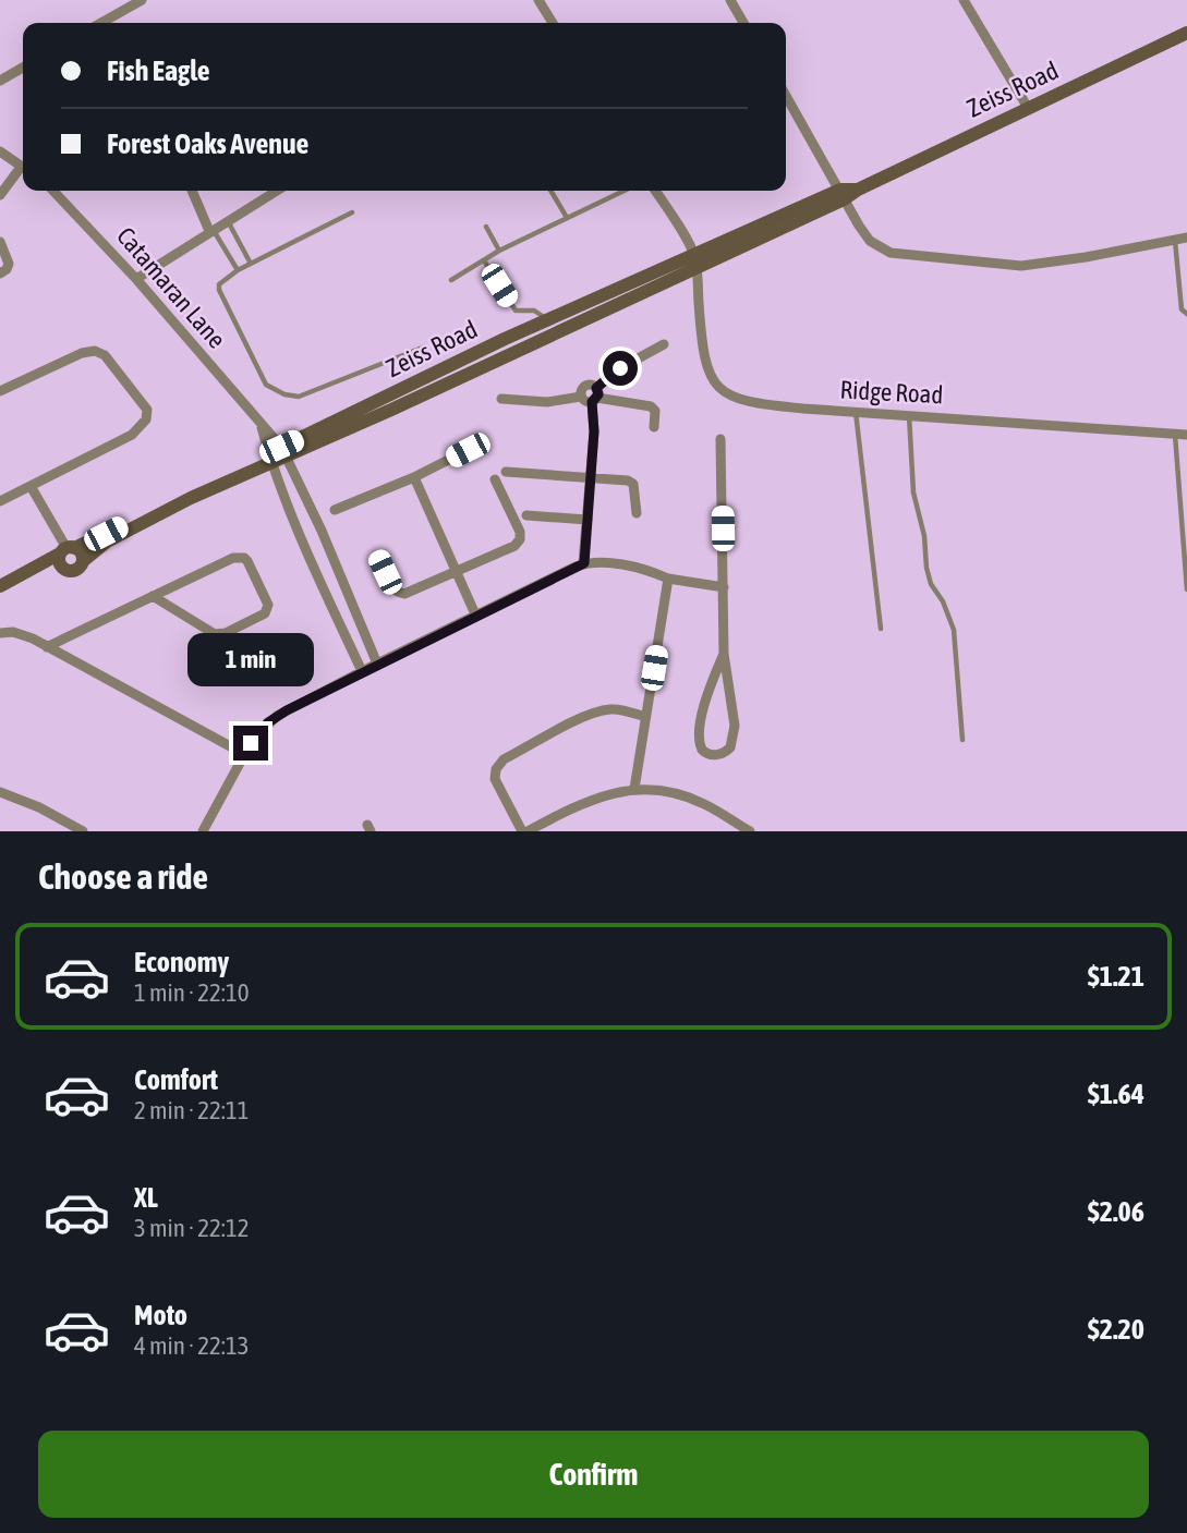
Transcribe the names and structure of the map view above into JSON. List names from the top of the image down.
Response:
{
  "streets": {
    "street": ["Zeiss Road", "Catamaran Lane", "Ridge Road"]
  },
  "crossings": [
    ["Zeiss Road", "Catamaran Lane"],
    ["Zeiss Road", "Ridge Road"]
  ],
  "page": {
    "banner": ["Fish Eagle", "Forest Oaks Avenue"],
    "bubble": "1 min",
    "heading": "Choose a ride",
    "list": [
      {
        "name": "Economy",
        "note": "1 min · 22:10",
        "value": "$1.21"
      },
      {
        "name": "Comfort",
        "note": "2 min · 22:11",
        "value": "$1.64"
      },
      {
        "name": "XL",
        "note": "3 min · 22:12",
        "value": "$2.06"
      },
      {
        "name": "Moto",
        "note": "4 min · 22:13",
        "value": "$2.20"
      }
    ],
    "buttons": "Confirm"
  }
}
